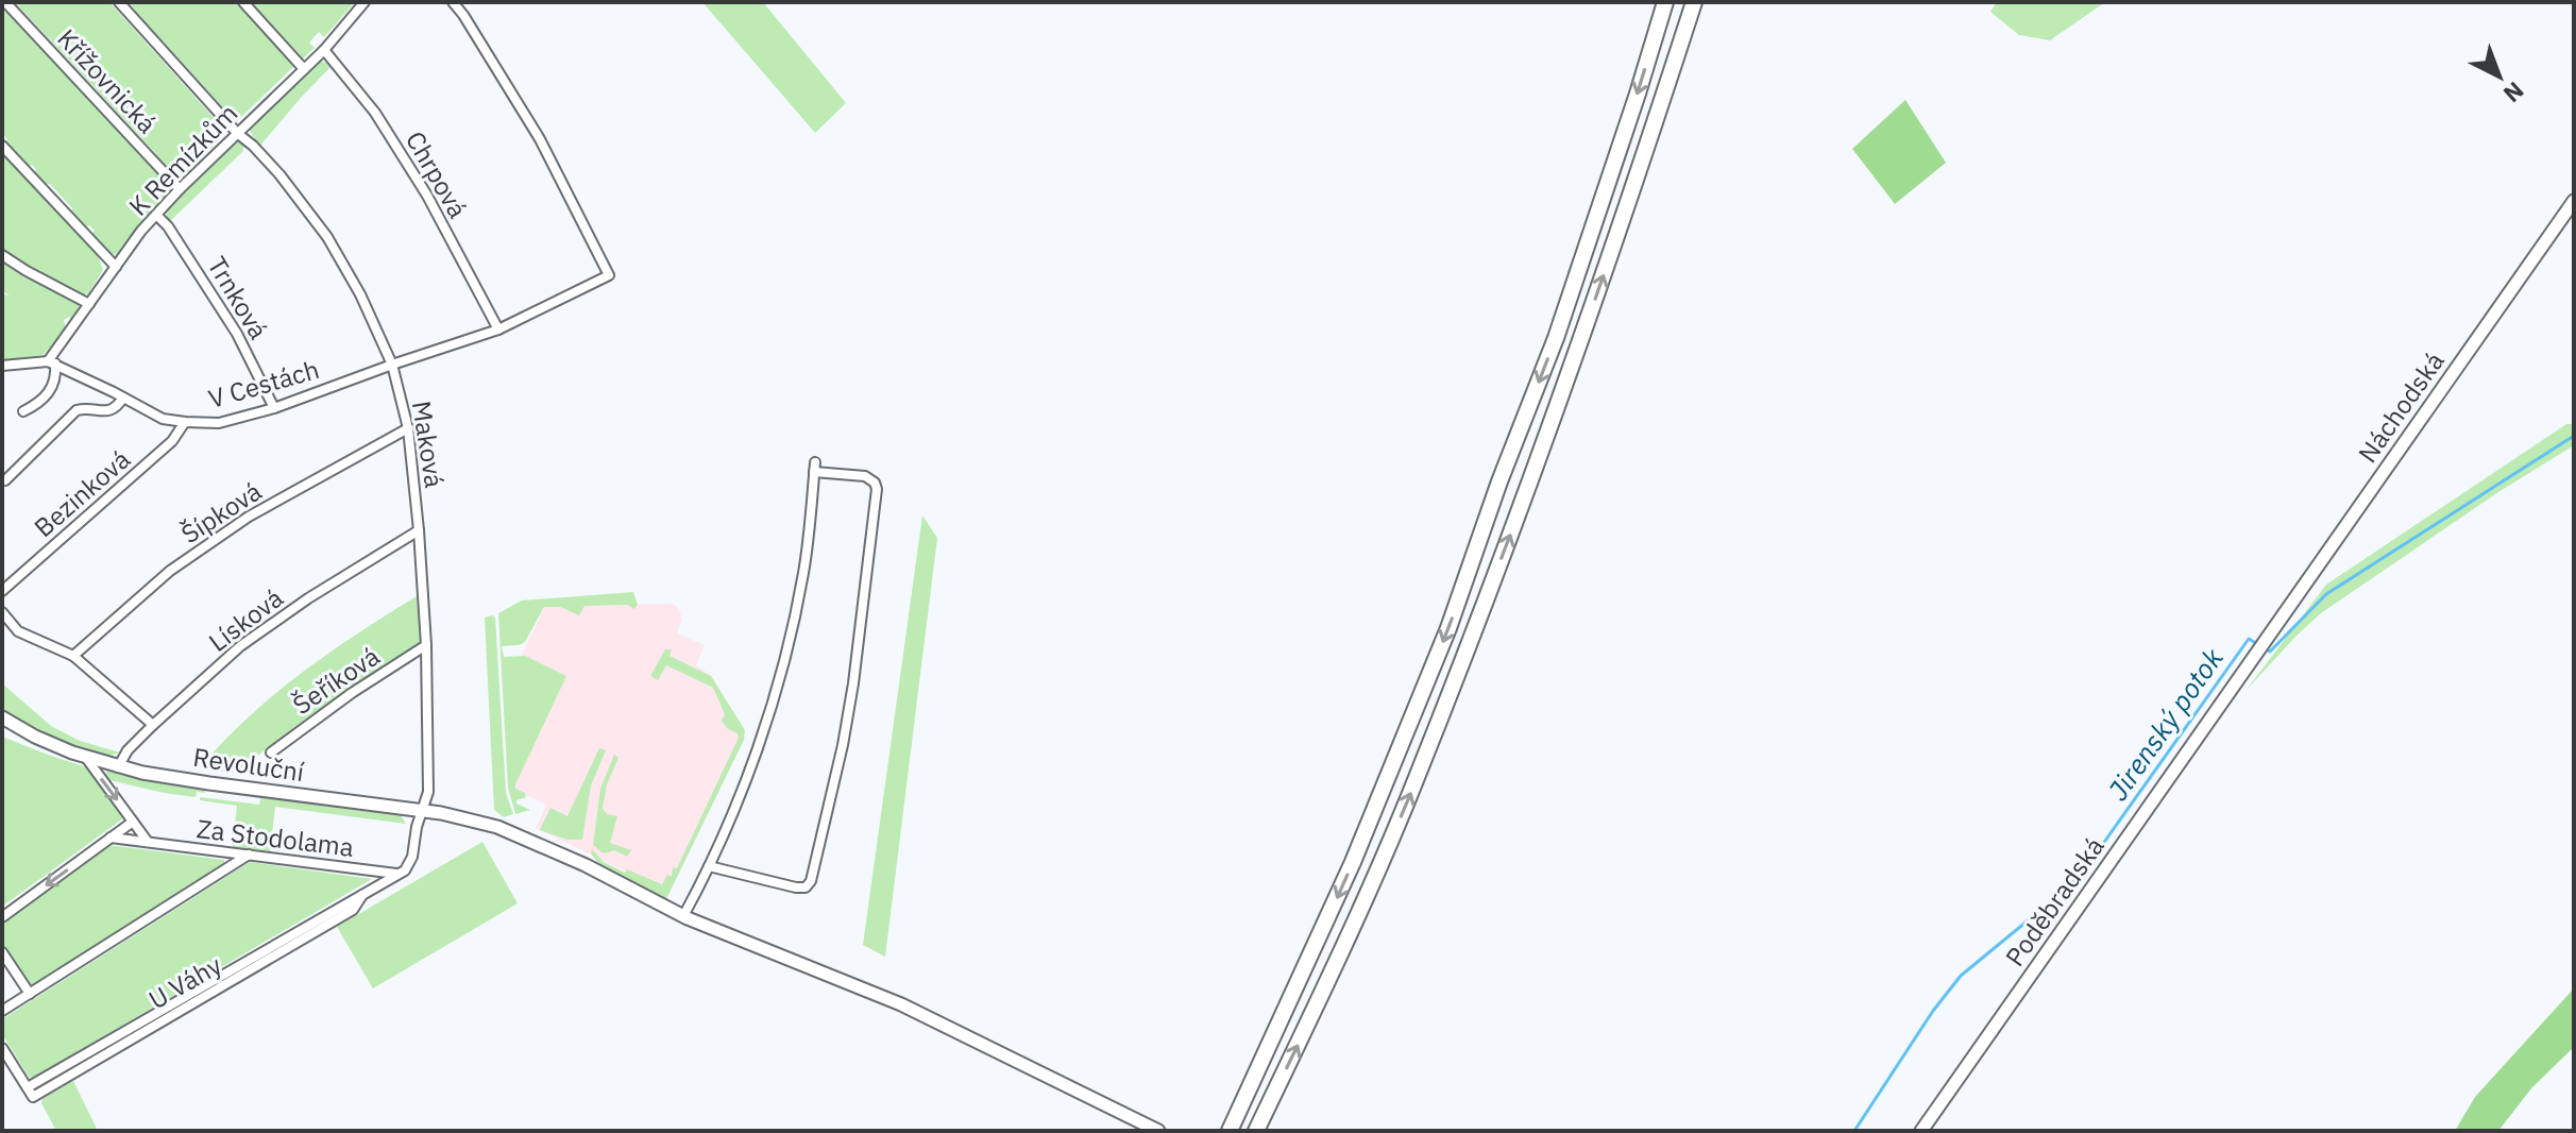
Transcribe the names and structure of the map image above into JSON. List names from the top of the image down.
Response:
{
  "streets": {
    "street": [
      "Křížovnická",
      "K Remízkům",
      "Chrpová",
      "Trnková",
      "V Cestách",
      "Náchodská",
      "Maková",
      "Bezinková",
      "Šípková",
      "Lísková",
      "Šeříková",
      "Revoluční",
      "Za Stodolama",
      "Poděbradská",
      "U Váhy"
    ]
  },
  "crossings": [
    ["Křížovnická", "K Remízkům"],
    ["K Remízkům", "Chrpová"],
    ["K Remízkům", "Trnková"],
    ["K Remízkům", "V Cestách"],
    ["K Remízkům", "Maková"],
    ["Chrpová", "V Cestách"],
    ["Trnková", "V Cestách"],
    ["V Cestách", "Maková"],
    ["V Cestách", "Bezinková"],
    ["Náchodská", "Poděbradská"],
    ["Maková", "Šípková"],
    ["Maková", "Lísková"],
    ["Maková", "Šeříková"],
    ["Maková", "Revoluční"],
    ["Lísková", "Revoluční"],
    ["Za Stodolama", "U Váhy"]
  ],
  "water": ["Jirenský potok"],
  "north": "bottom right"
}
